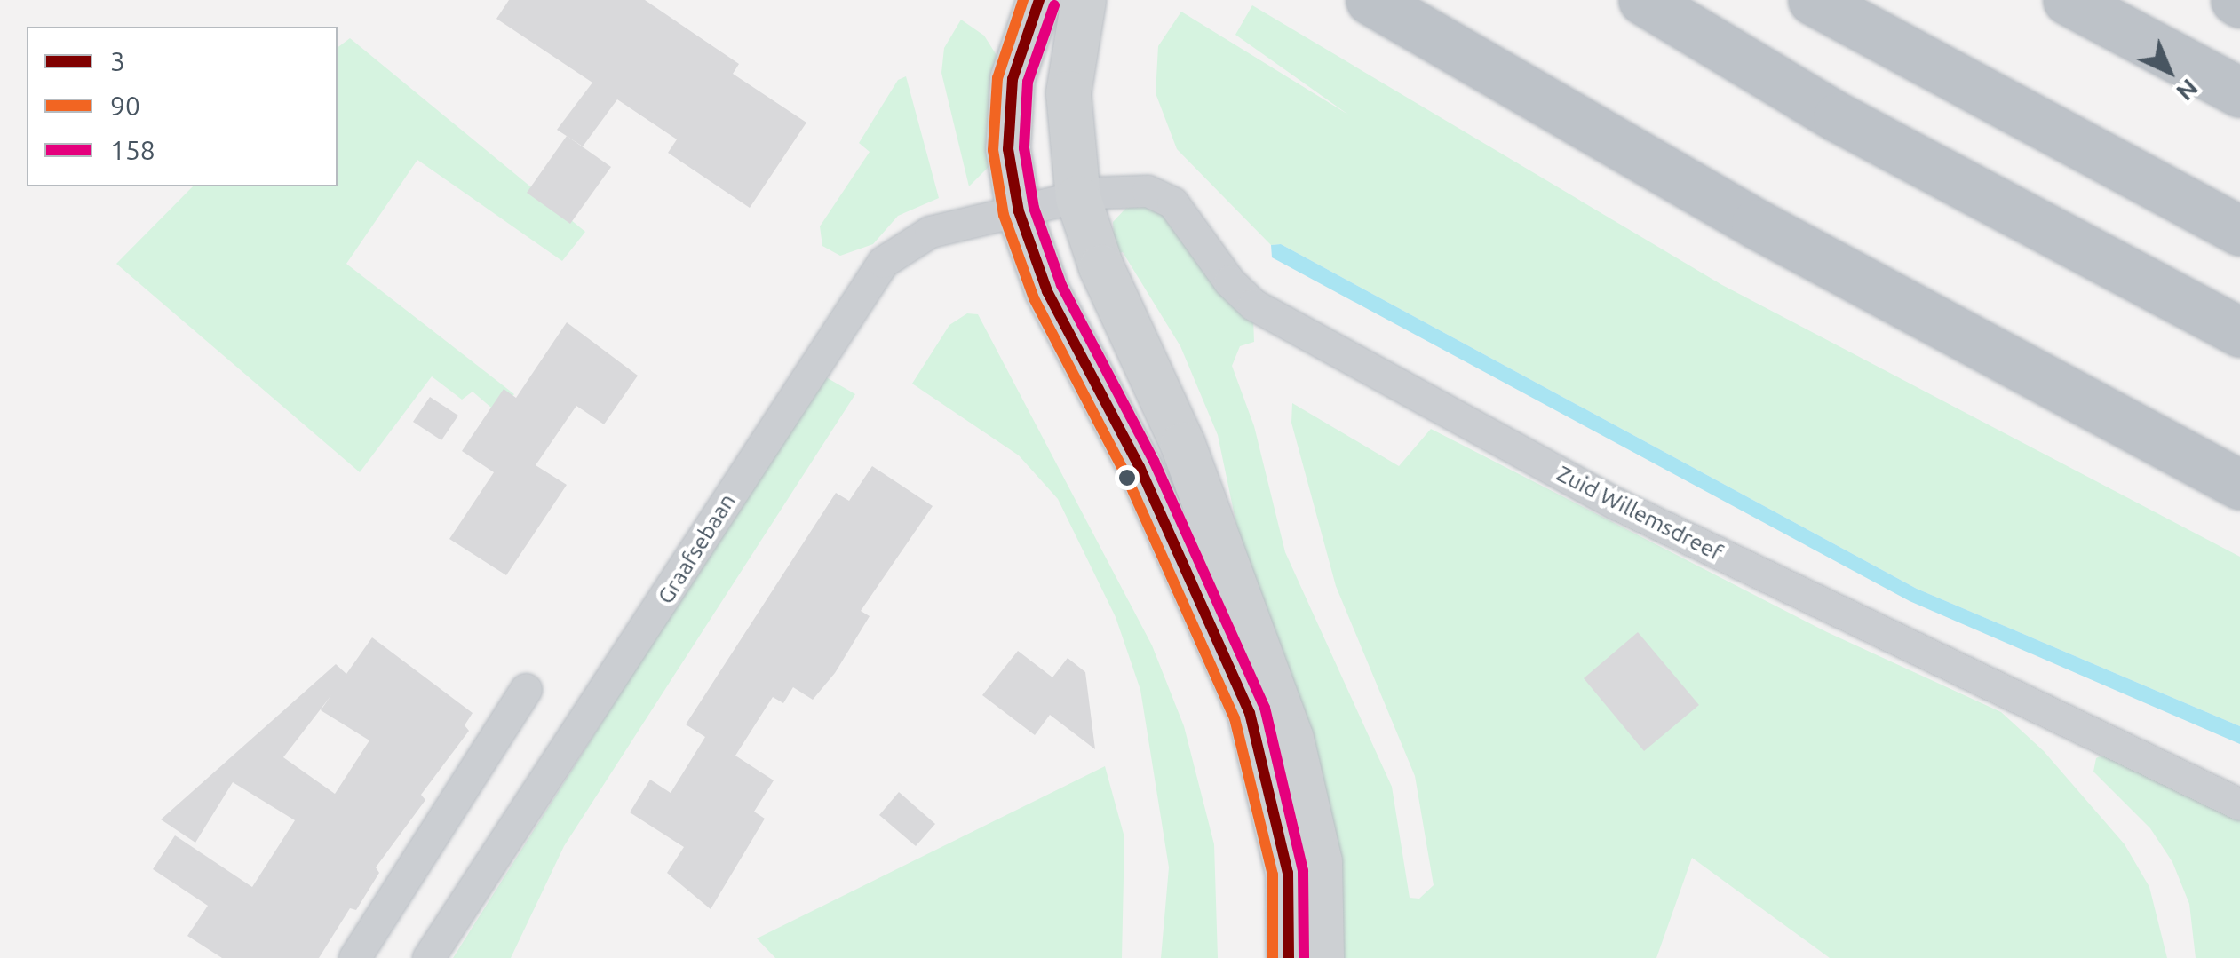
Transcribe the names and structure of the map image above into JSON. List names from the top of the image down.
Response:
{
  "streets": {
    "street": ["Zuid Willemsdreef", "Graafsebaan"]
  },
  "crossings": [
    ["Zuid Willemsdreef", "Graafsebaan"]
  ],
  "lines": ["transit line 3", "transit line 90", "transit line 158"],
  "legend": ["3", "90", "158"],
  "north": "bottom right"
}
